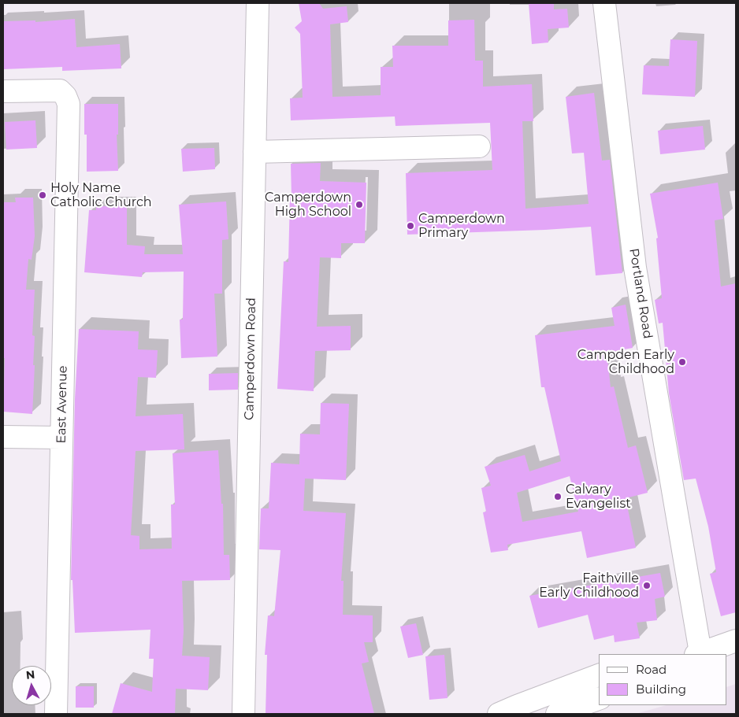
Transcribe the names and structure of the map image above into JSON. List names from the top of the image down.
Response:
{
  "streets": {
    "street": ["Portland Road", "Camperdown Road", "East Avenue"]
  },
  "places": [
    "Holy Name Catholic Church",
    "Camperdown High School",
    "Camperdown Primary",
    "Campden Early Childhood",
    "Calvary Evangelist",
    "Faithville Early Childhood"
  ],
  "legend": ["Road", "Building"],
  "north": "top"
}
